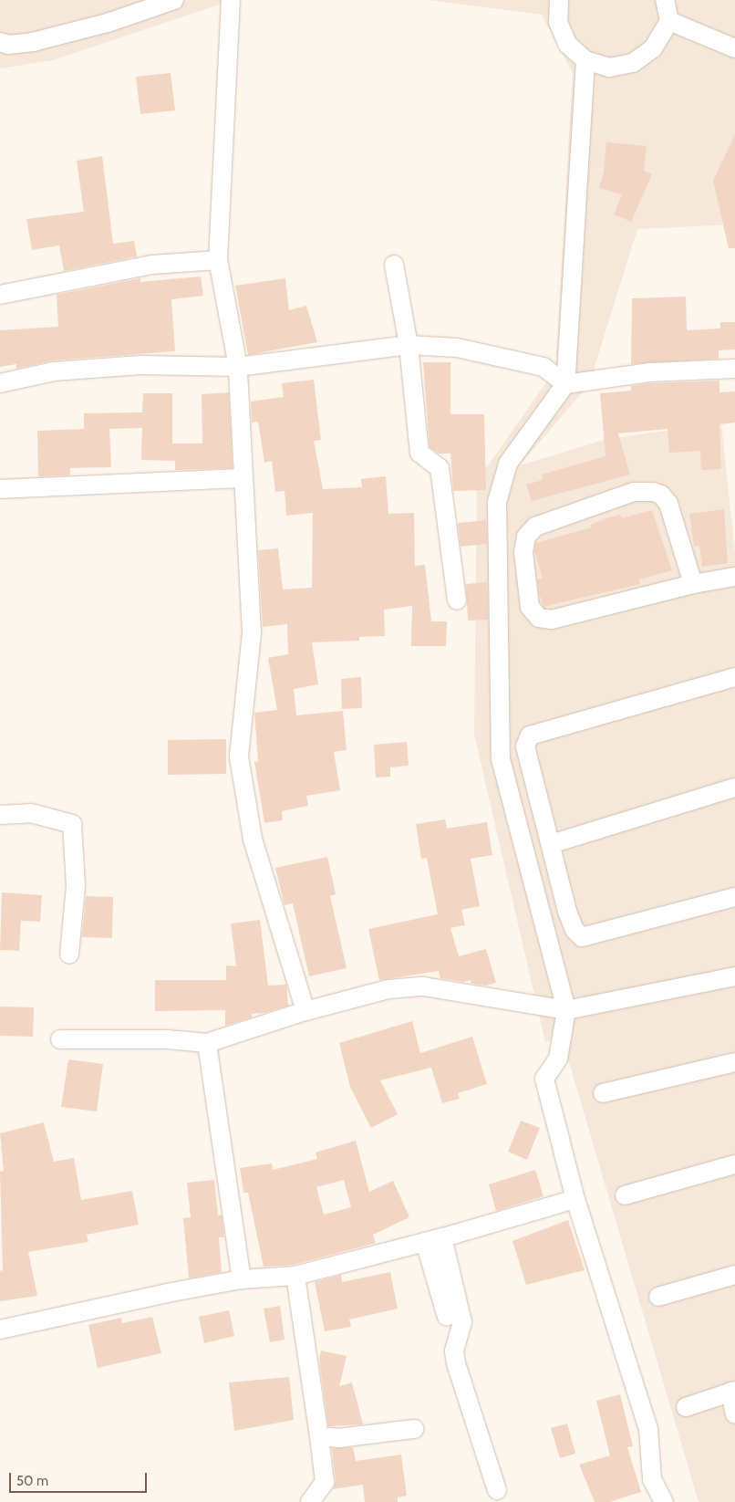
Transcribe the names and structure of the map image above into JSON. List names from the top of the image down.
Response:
{
  "scale_bar": "50 m"
}
